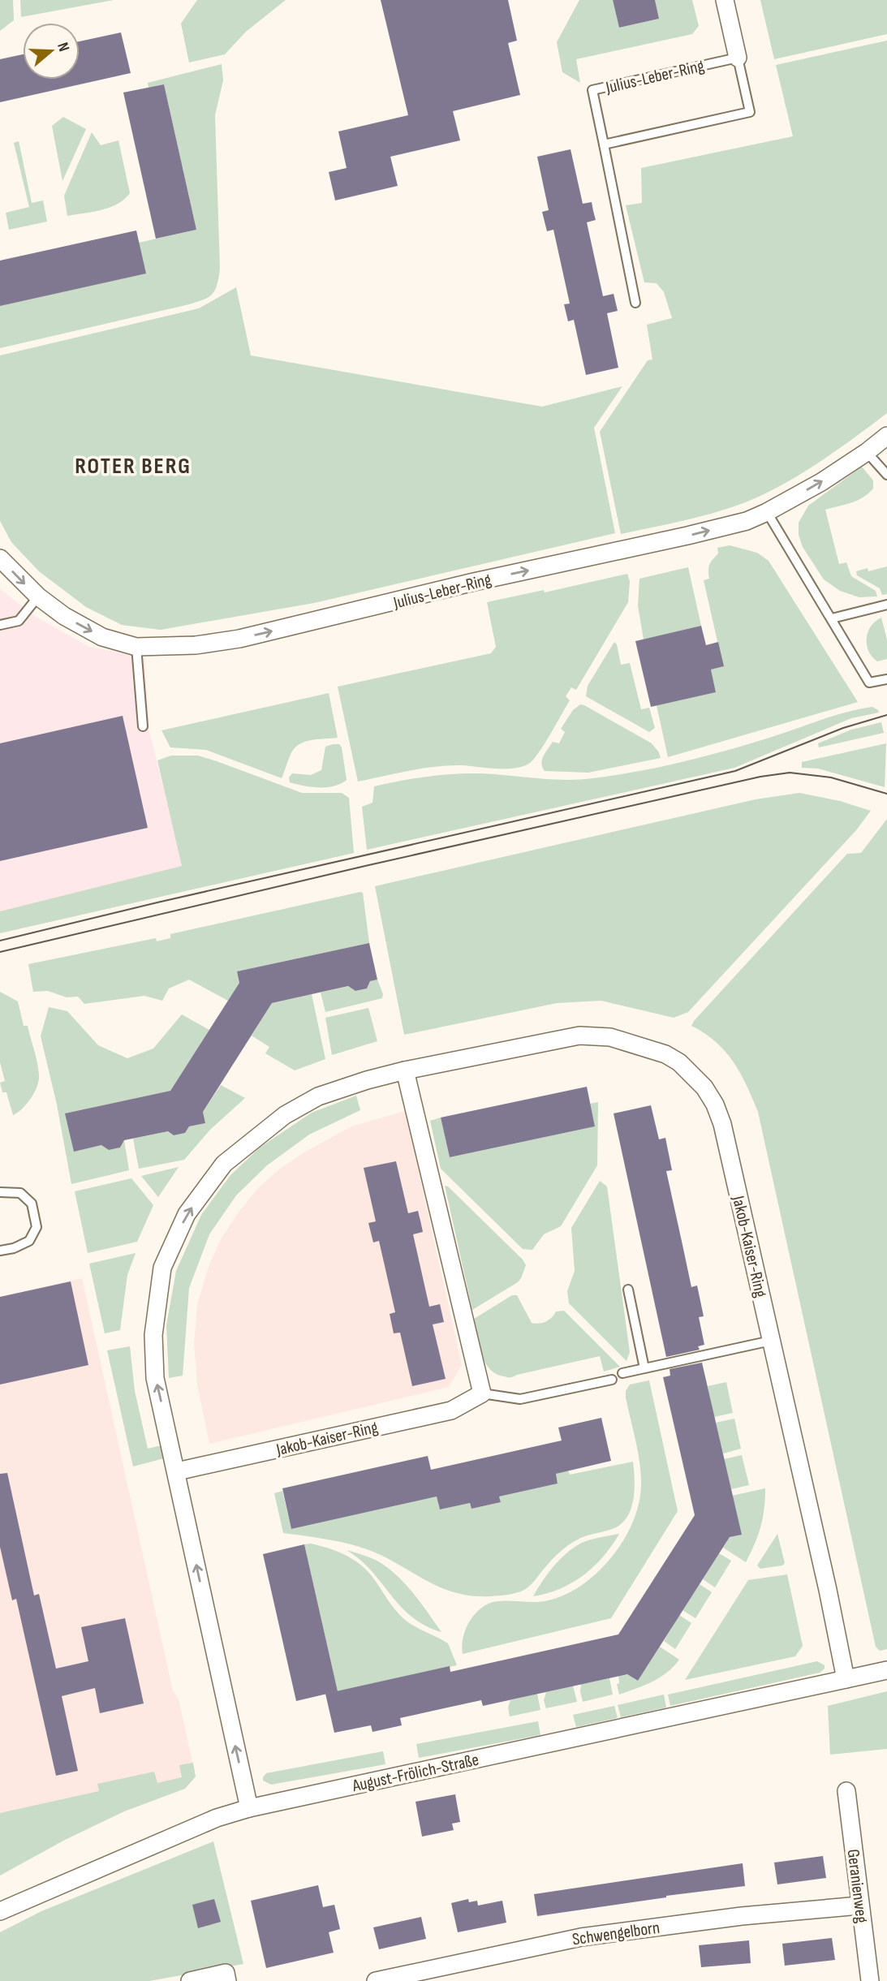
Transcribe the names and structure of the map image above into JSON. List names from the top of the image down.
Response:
{
  "streets": {
    "street": [
      "Julius-Leber-Ring",
      "Jakob-Kaiser-Ring",
      "August-Frölich-Straße",
      "Geranienweg",
      "Schwengelborn"
    ]
  },
  "crossings": [
    ["Jakob-Kaiser-Ring", "August-Frölich-Straße"],
    ["Geranienweg", "Schwengelborn"]
  ],
  "one_way": ["Julius-Leber-Ring", "Jakob-Kaiser-Ring"],
  "districts": ["ROTER BERG"],
  "north": "right"
}
